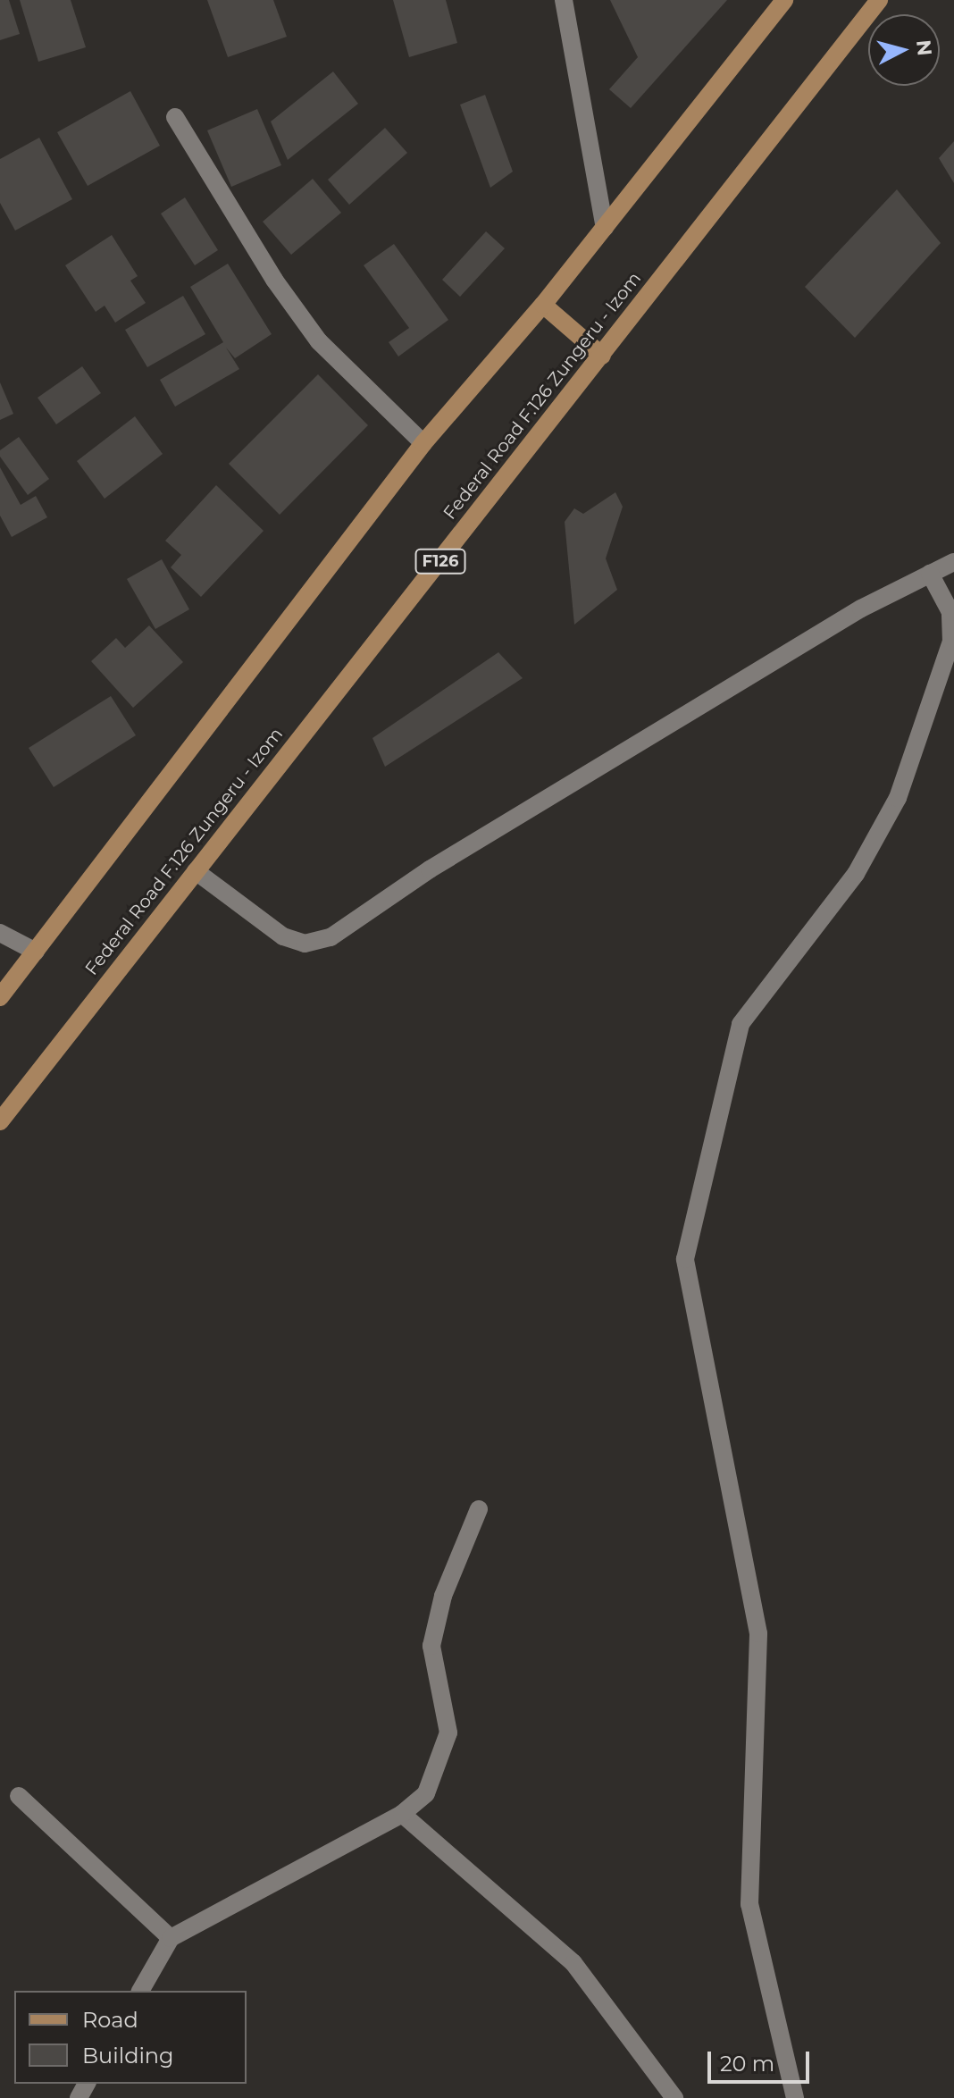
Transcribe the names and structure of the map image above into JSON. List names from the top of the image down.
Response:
{
  "streets": {
    "main road": ["Federal Road F.126 Zungeru - Izom", "F126"]
  },
  "legend": ["Road", "Building"],
  "scale_bar": "20 m",
  "north": "right"
}
